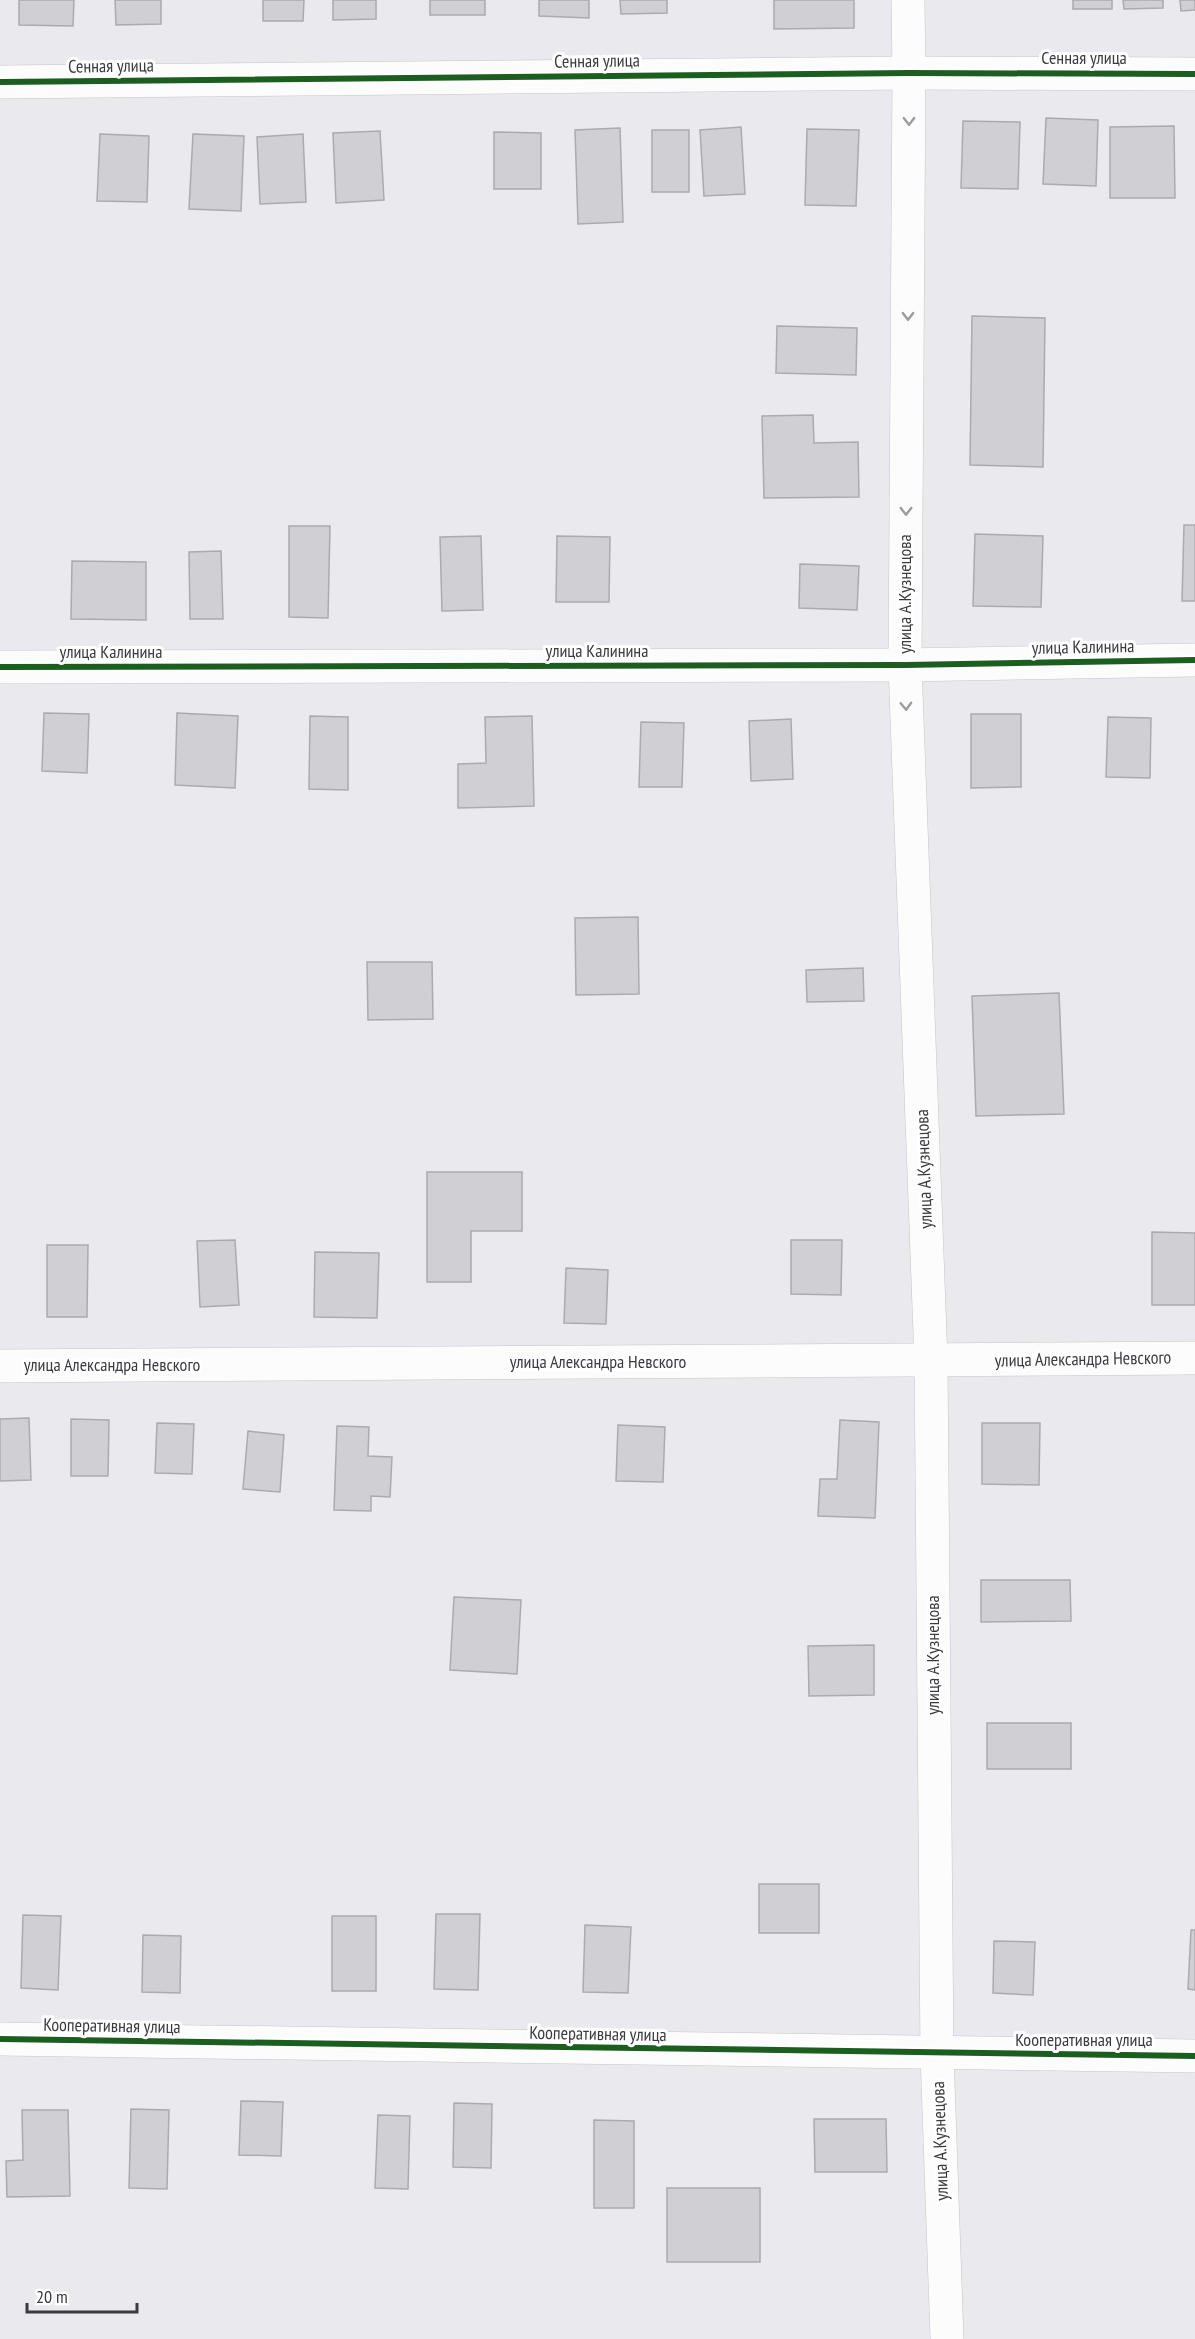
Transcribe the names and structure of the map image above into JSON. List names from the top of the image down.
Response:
{
  "streets": {
    "street": [
      "Сенная улица",
      "улица А.Кузнецова",
      "улица Калинина",
      "улица Александра Невского",
      "Кооперативная улица"
    ]
  },
  "crossings": [
    ["Сенная улица", "улица А.Кузнецова"],
    ["улица А.Кузнецова", "улица Калинина"],
    ["улица А.Кузнецова", "улица Александра Невского"],
    ["улица А.Кузнецова", "Кооперативная улица"]
  ],
  "one_way": ["улица А.Кузнецова"],
  "scale_bar": "20 m"
}
